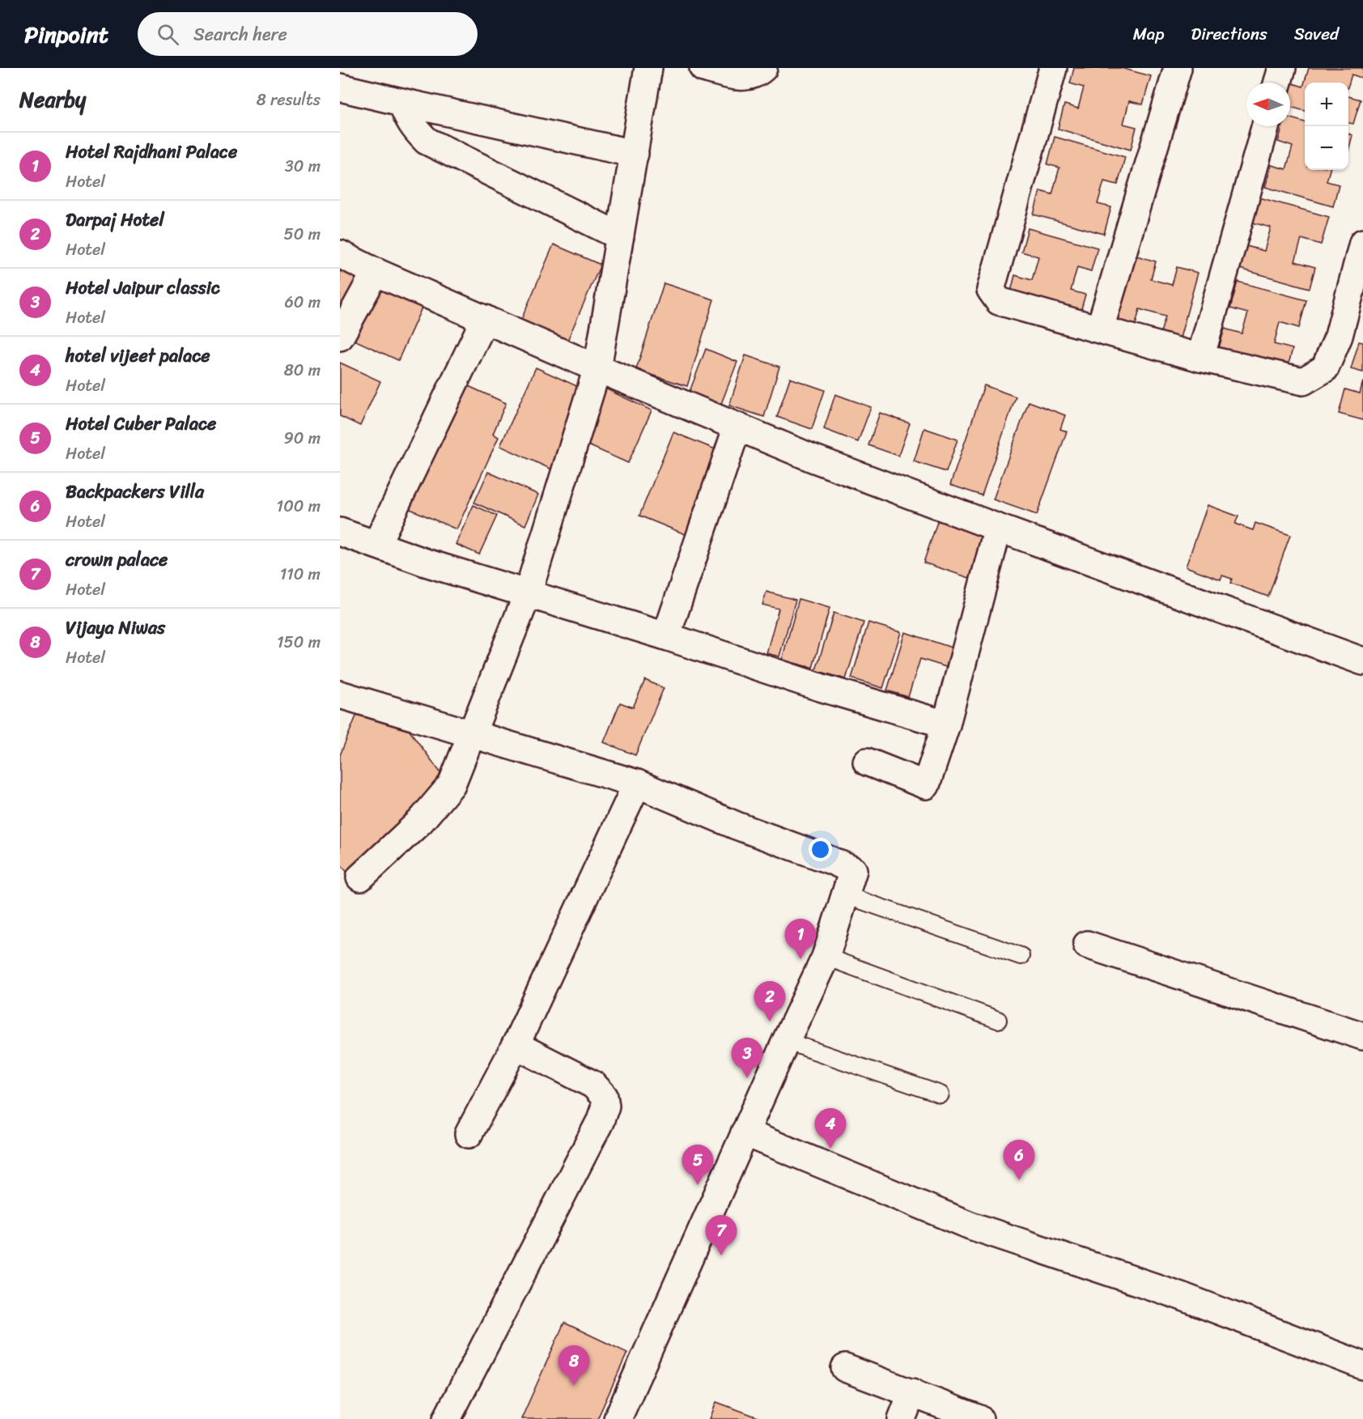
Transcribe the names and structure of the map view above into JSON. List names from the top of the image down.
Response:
{
  "north": "left",
  "page": {
    "header": "Pinpoint",
    "search": "Search here",
    "nav": ["Map", "Directions", "Saved"],
    "heading": ["Nearby", "8 results"],
    "map_buttons": ["+", "−"],
    "list": [
      {
        "mark": "1",
        "name": "Hotel Rajdhani Palace",
        "note": "Hotel",
        "value": "30 m"
      },
      {
        "mark": "2",
        "name": "Darpaj Hotel",
        "note": "Hotel",
        "value": "50 m"
      },
      {
        "mark": "3",
        "name": "Hotel Jaipur classic",
        "note": "Hotel",
        "value": "60 m"
      },
      {
        "mark": "4",
        "name": "hotel vijeet palace",
        "note": "Hotel",
        "value": "80 m"
      },
      {
        "mark": "5",
        "name": "Hotel Cuber Palace",
        "note": "Hotel",
        "value": "90 m"
      },
      {
        "mark": "6",
        "name": "Backpackers Villa",
        "note": "Hotel",
        "value": "100 m"
      },
      {
        "mark": "7",
        "name": "crown palace",
        "note": "Hotel",
        "value": "110 m"
      },
      {
        "mark": "8",
        "name": "Vijaya Niwas",
        "note": "Hotel",
        "value": "150 m"
      }
    ],
    "pins": [
      "1",
      "2",
      "3",
      "4",
      "6",
      "5",
      "7",
      "8"
    ]
  }
}
